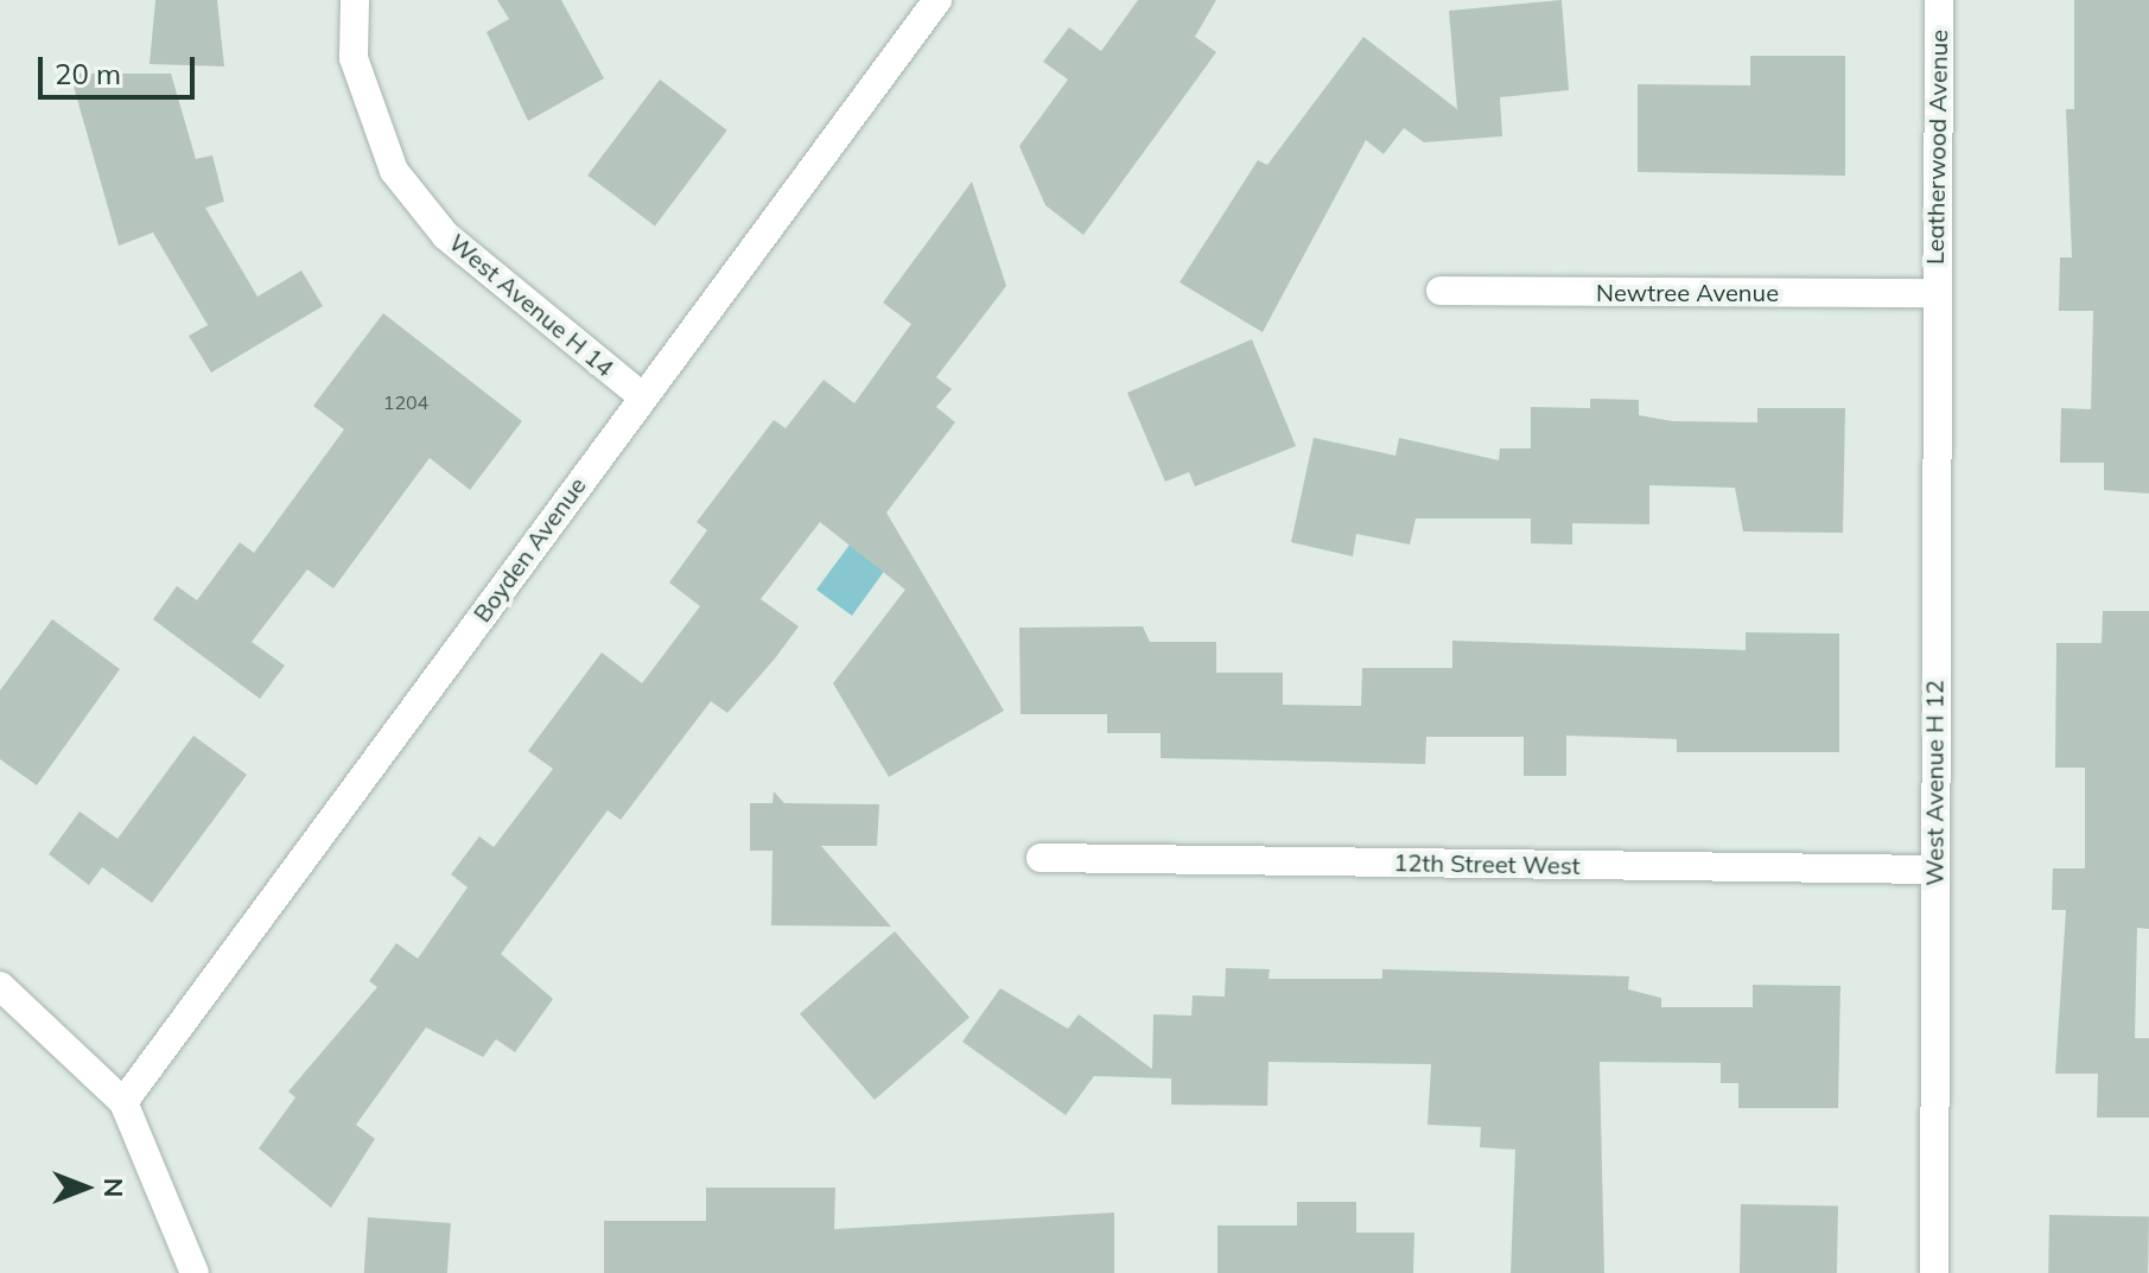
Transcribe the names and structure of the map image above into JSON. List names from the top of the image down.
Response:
{
  "streets": {
    "street": [
      "Leatherwood Avenue",
      "Newtree Avenue",
      "West Avenue H 14",
      "Boyden Avenue",
      "West Avenue H 12",
      "12th Street West"
    ]
  },
  "crossings": [
    ["Leatherwood Avenue", "Newtree Avenue"],
    ["Leatherwood Avenue", "West Avenue H 12"],
    ["Newtree Avenue", "West Avenue H 12"],
    ["West Avenue H 14", "Boyden Avenue"],
    ["West Avenue H 12", "12th Street West"]
  ],
  "house_numbers": ["1204"],
  "scale_bar": "20 m",
  "north": "right"
}
